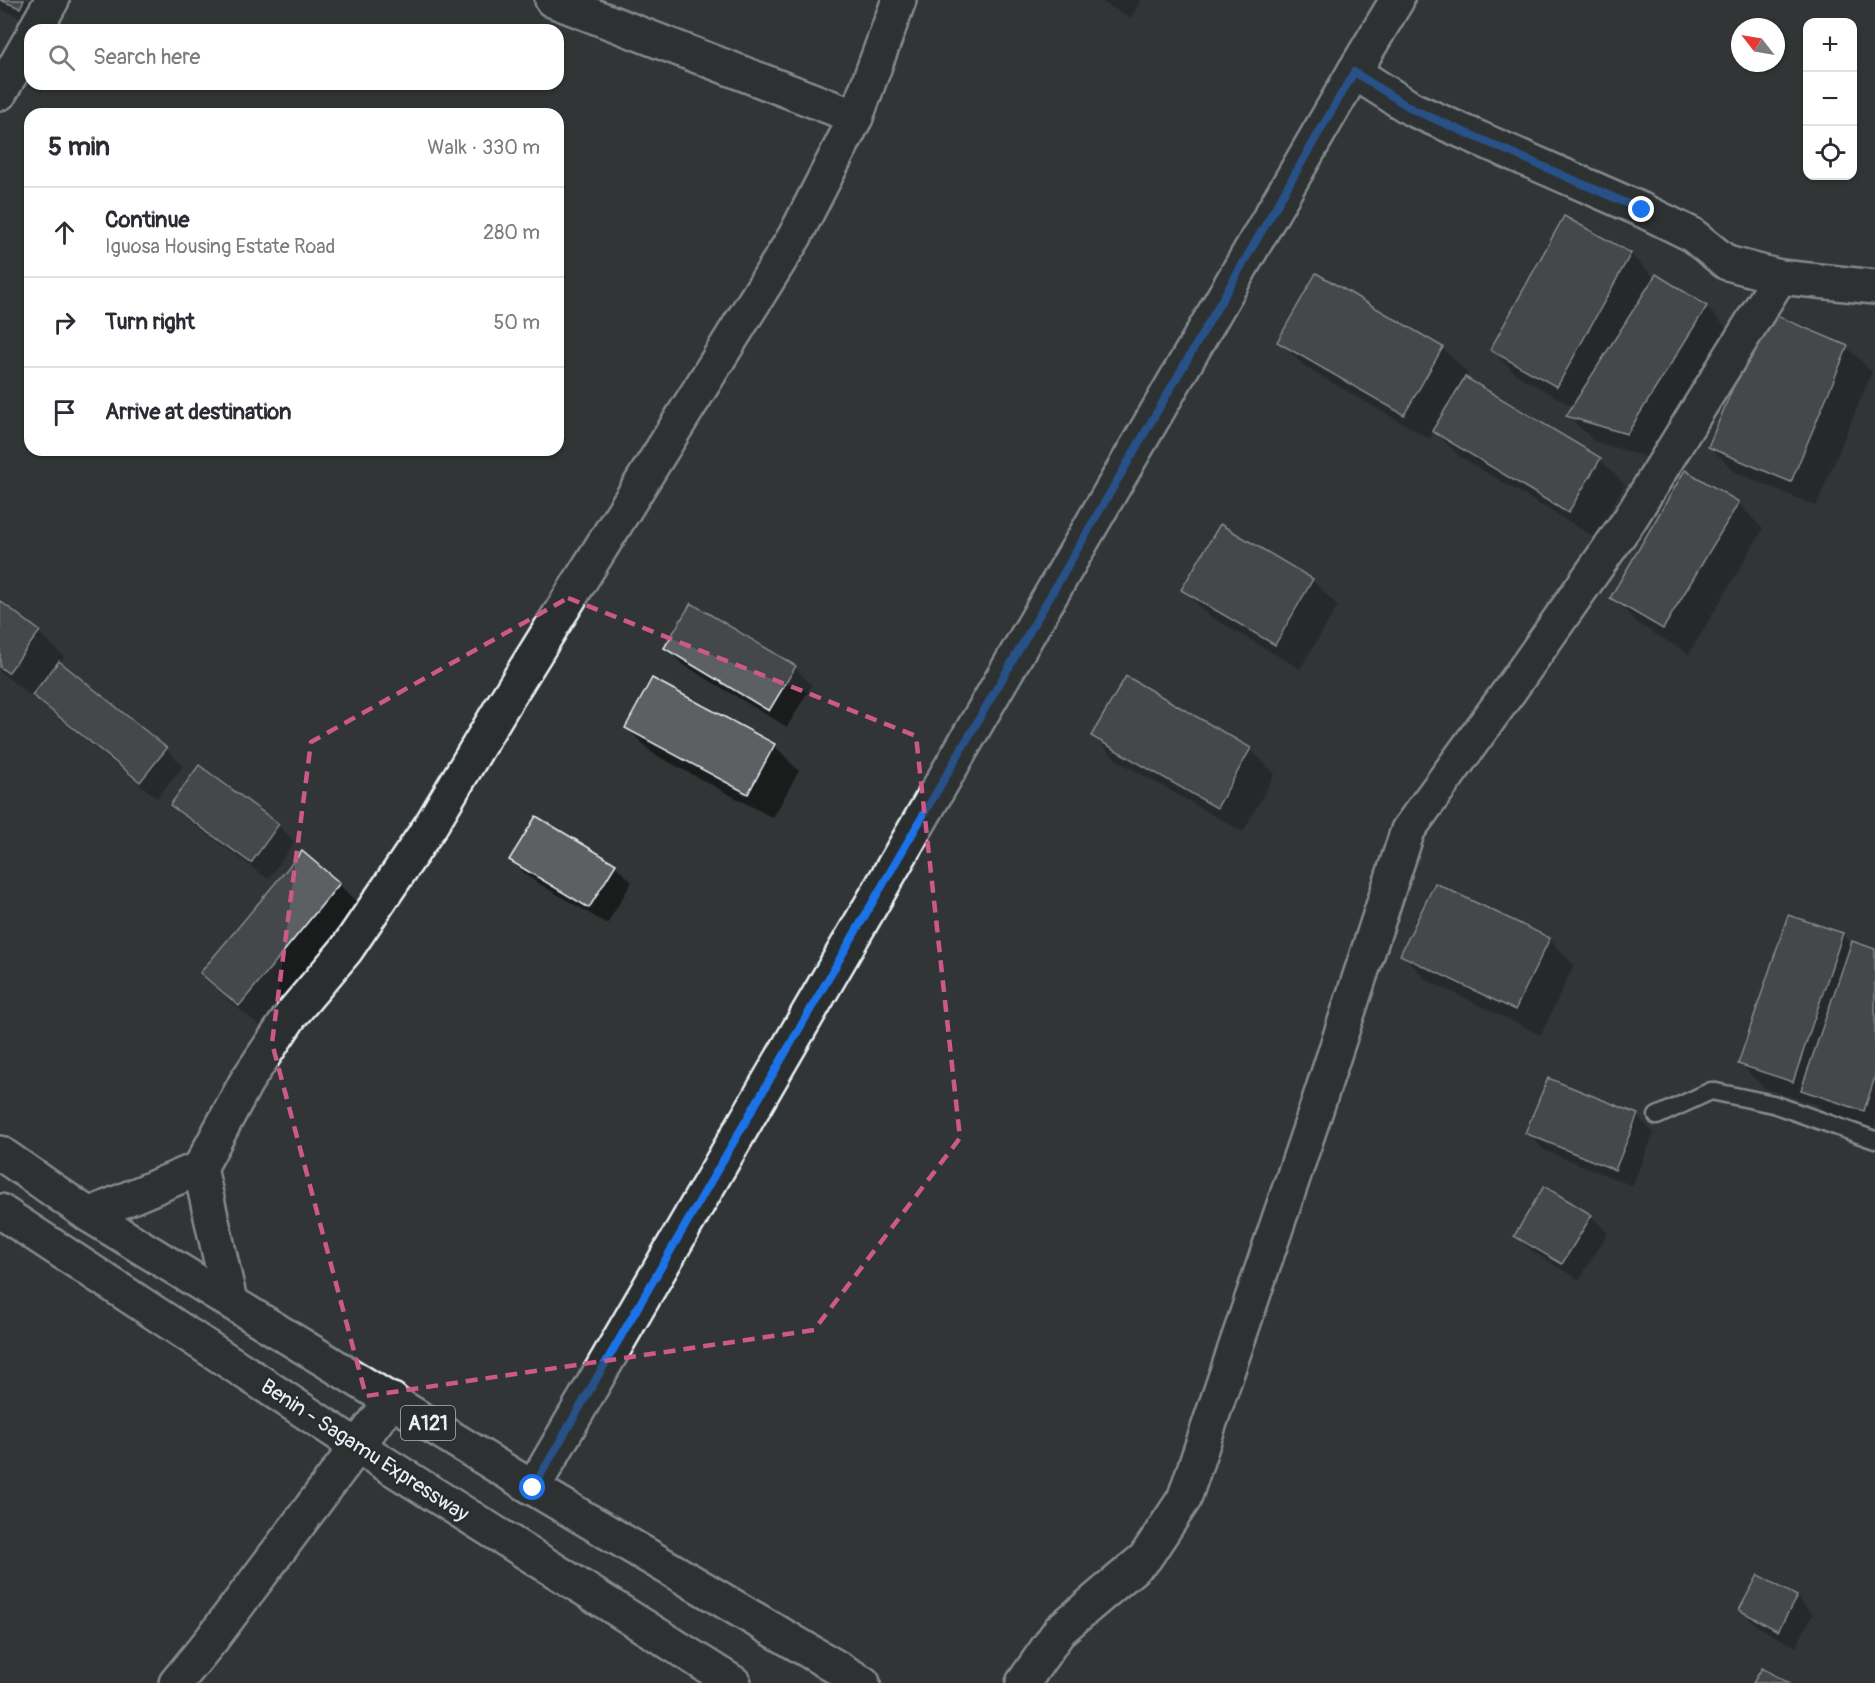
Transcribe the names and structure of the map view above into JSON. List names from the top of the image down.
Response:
{
  "streets": {
    "main road": ["A121", "Benin - Sagamu Expressway"]
  },
  "north": "top left",
  "page": {
    "map_buttons": ["+", "−"],
    "search": "Search here",
    "heading": ["5 min", "Walk · 330 m"],
    "list": [
      ["Continue", "Iguosa Housing Estate Road", "280 m"],
      ["Turn right", "50 m"],
      "Arrive at destination"
    ]
  }
}
